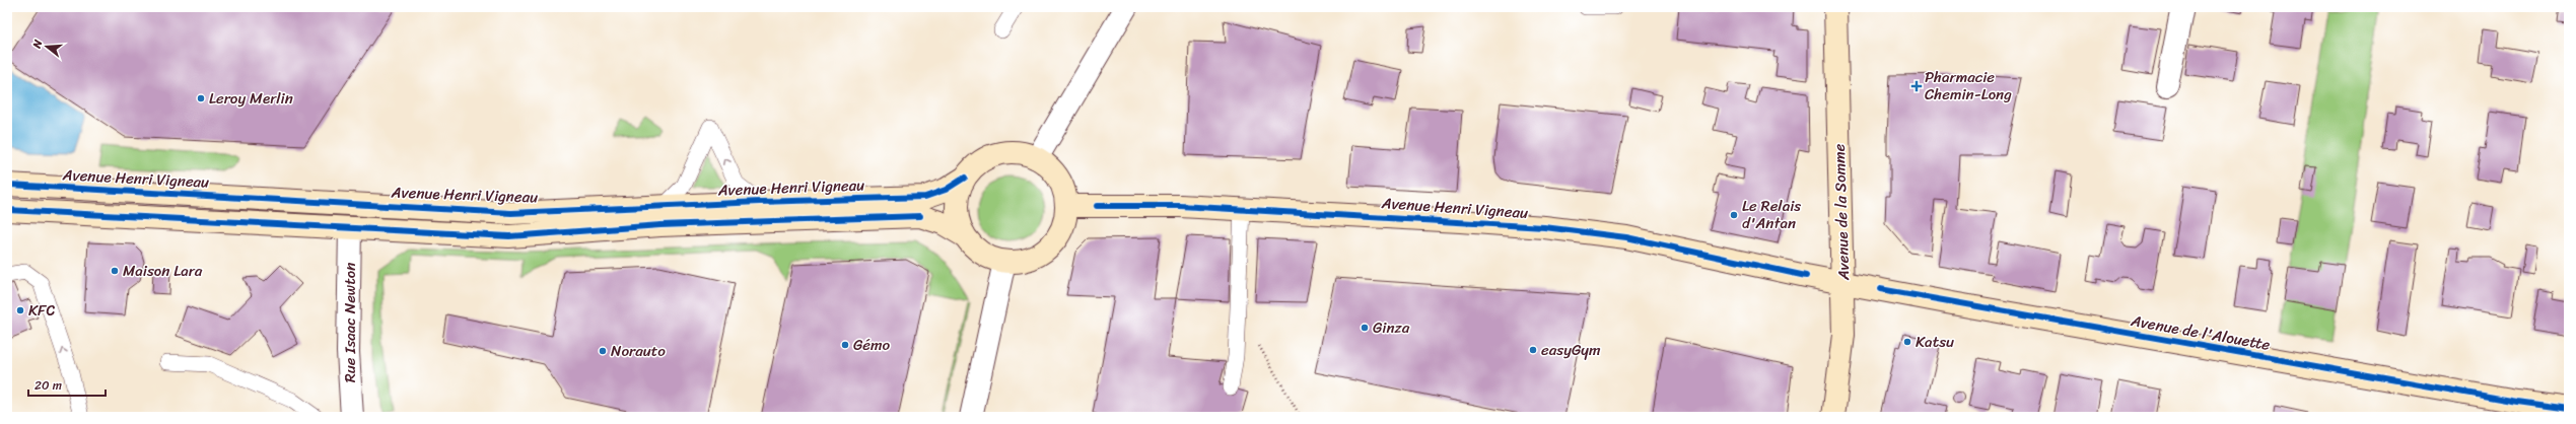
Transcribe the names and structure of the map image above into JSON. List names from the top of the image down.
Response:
{
  "streets": {
    "street": [
      "Avenue Henri Vigneau",
      "Avenue de la Somme",
      "Rue Isaac Newton",
      "Avenue de l'Alouette"
    ]
  },
  "crossings": [
    ["Avenue Henri Vigneau", "Avenue de la Somme"],
    ["Avenue Henri Vigneau", "Rue Isaac Newton"],
    ["Avenue Henri Vigneau", "Avenue de l'Alouette"],
    ["Avenue de la Somme", "Avenue de l'Alouette"]
  ],
  "places": {
    "health": ["Pharmacie Chemin-Long"],
    "other": [
      "Leroy Merlin",
      "Le Relais d'Antan",
      "Maison Lara",
      "KFC",
      "Ginza",
      "Katsu",
      "Gémo",
      "easyGym",
      "Norauto"
    ]
  },
  "scale_bar": "20 m",
  "north": "left"
}
